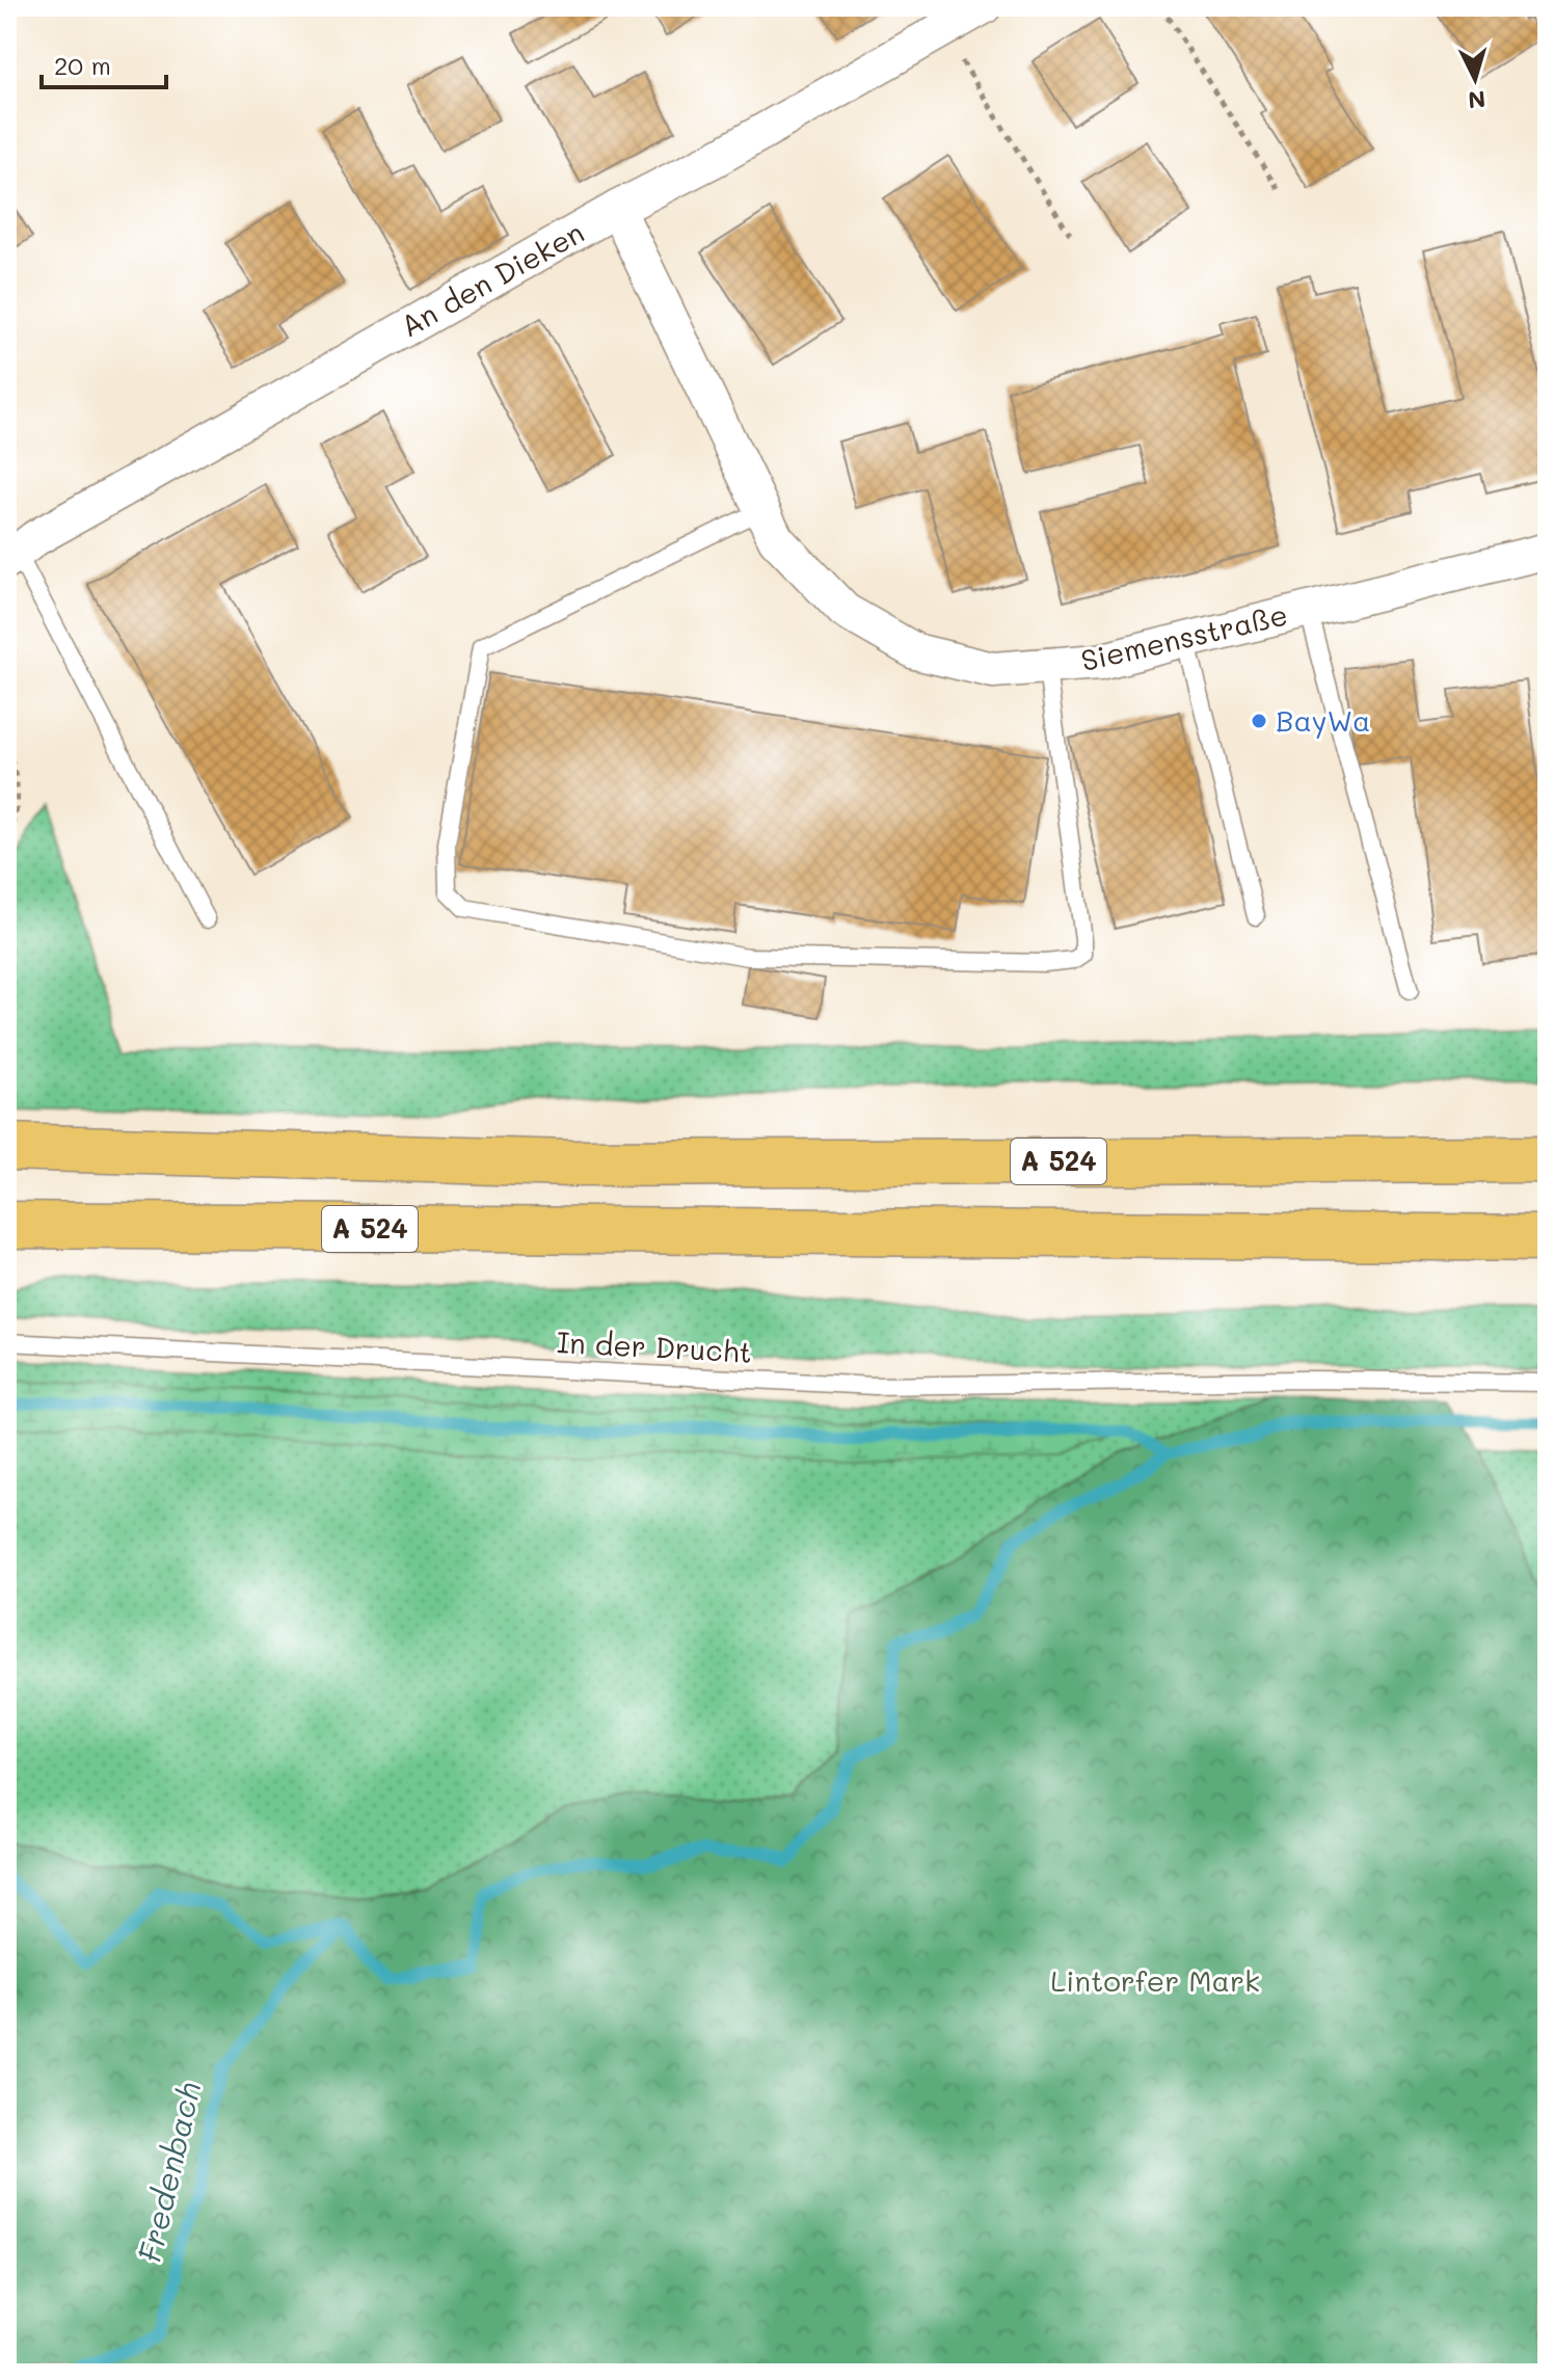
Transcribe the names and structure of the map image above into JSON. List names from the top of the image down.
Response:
{
  "streets": {
    "highway": ["A 524"],
    "street": ["An den Dieken", "Siemensstraße"],
    "lane": ["In der Drucht"]
  },
  "crossings": [
    ["An den Dieken", "Siemensstraße"]
  ],
  "water": ["Fredenbach"],
  "parks": ["Lintorfer Mark"],
  "places": ["BayWa"],
  "scale_bar": "20 m",
  "north": "bottom"
}
